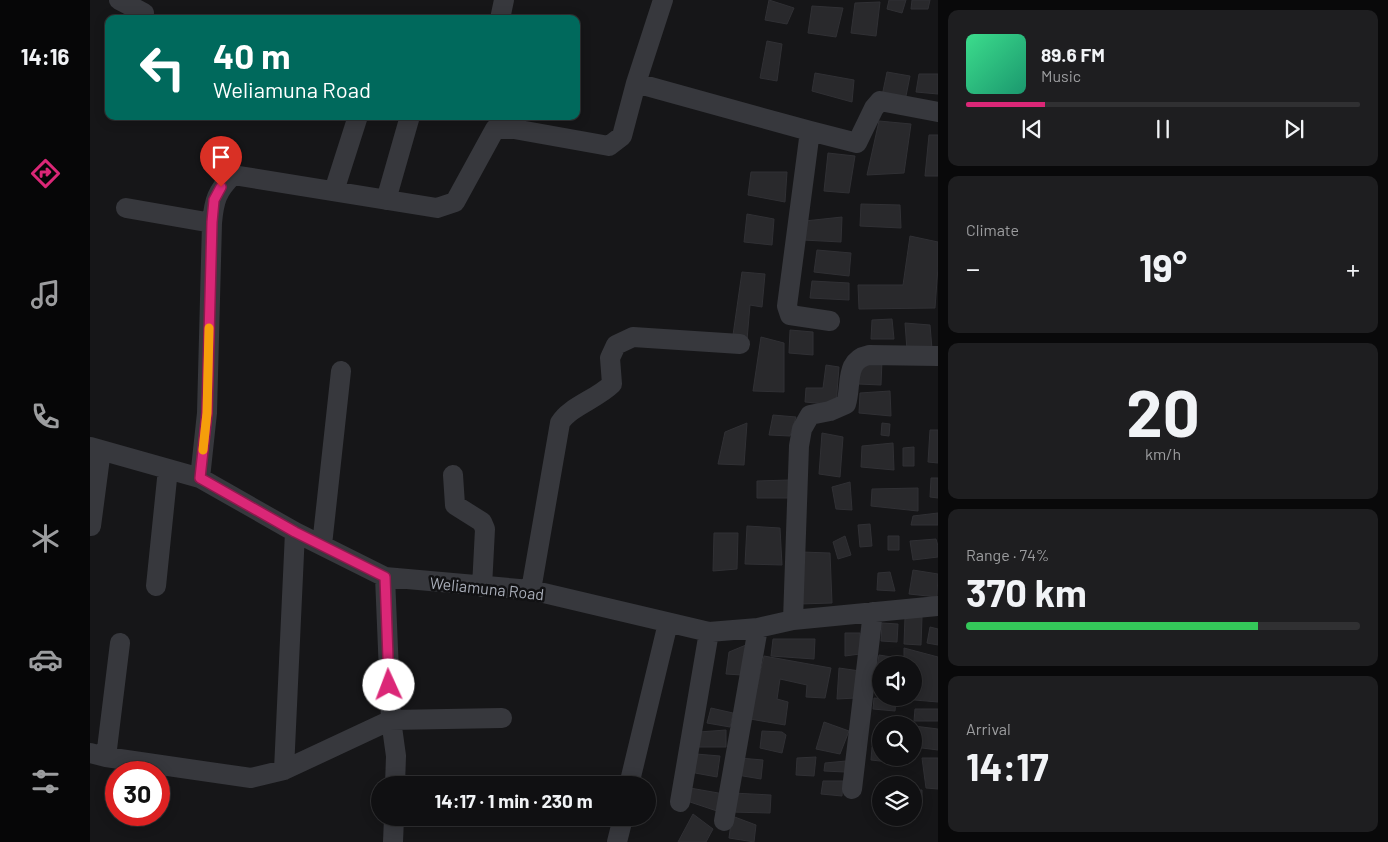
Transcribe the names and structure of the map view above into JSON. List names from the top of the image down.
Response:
{
  "streets": {
    "street": ["Weliamuna Road"]
  },
  "page": {
    "tabs": "14:16",
    "turn": ["40 m", "Weliamuna Road"],
    "song": ["89.6 FM", "Music"],
    "tile": [
      "Climate",
      ["20", "km/h"],
      ["Range · 74%", "370 km"],
      ["Arrival", "14:17"]
    ],
    "heat": ["−", "19°", "+"],
    "limit": "30",
    "trip": "14:17 · 1 min · 230 m"
  }
}
